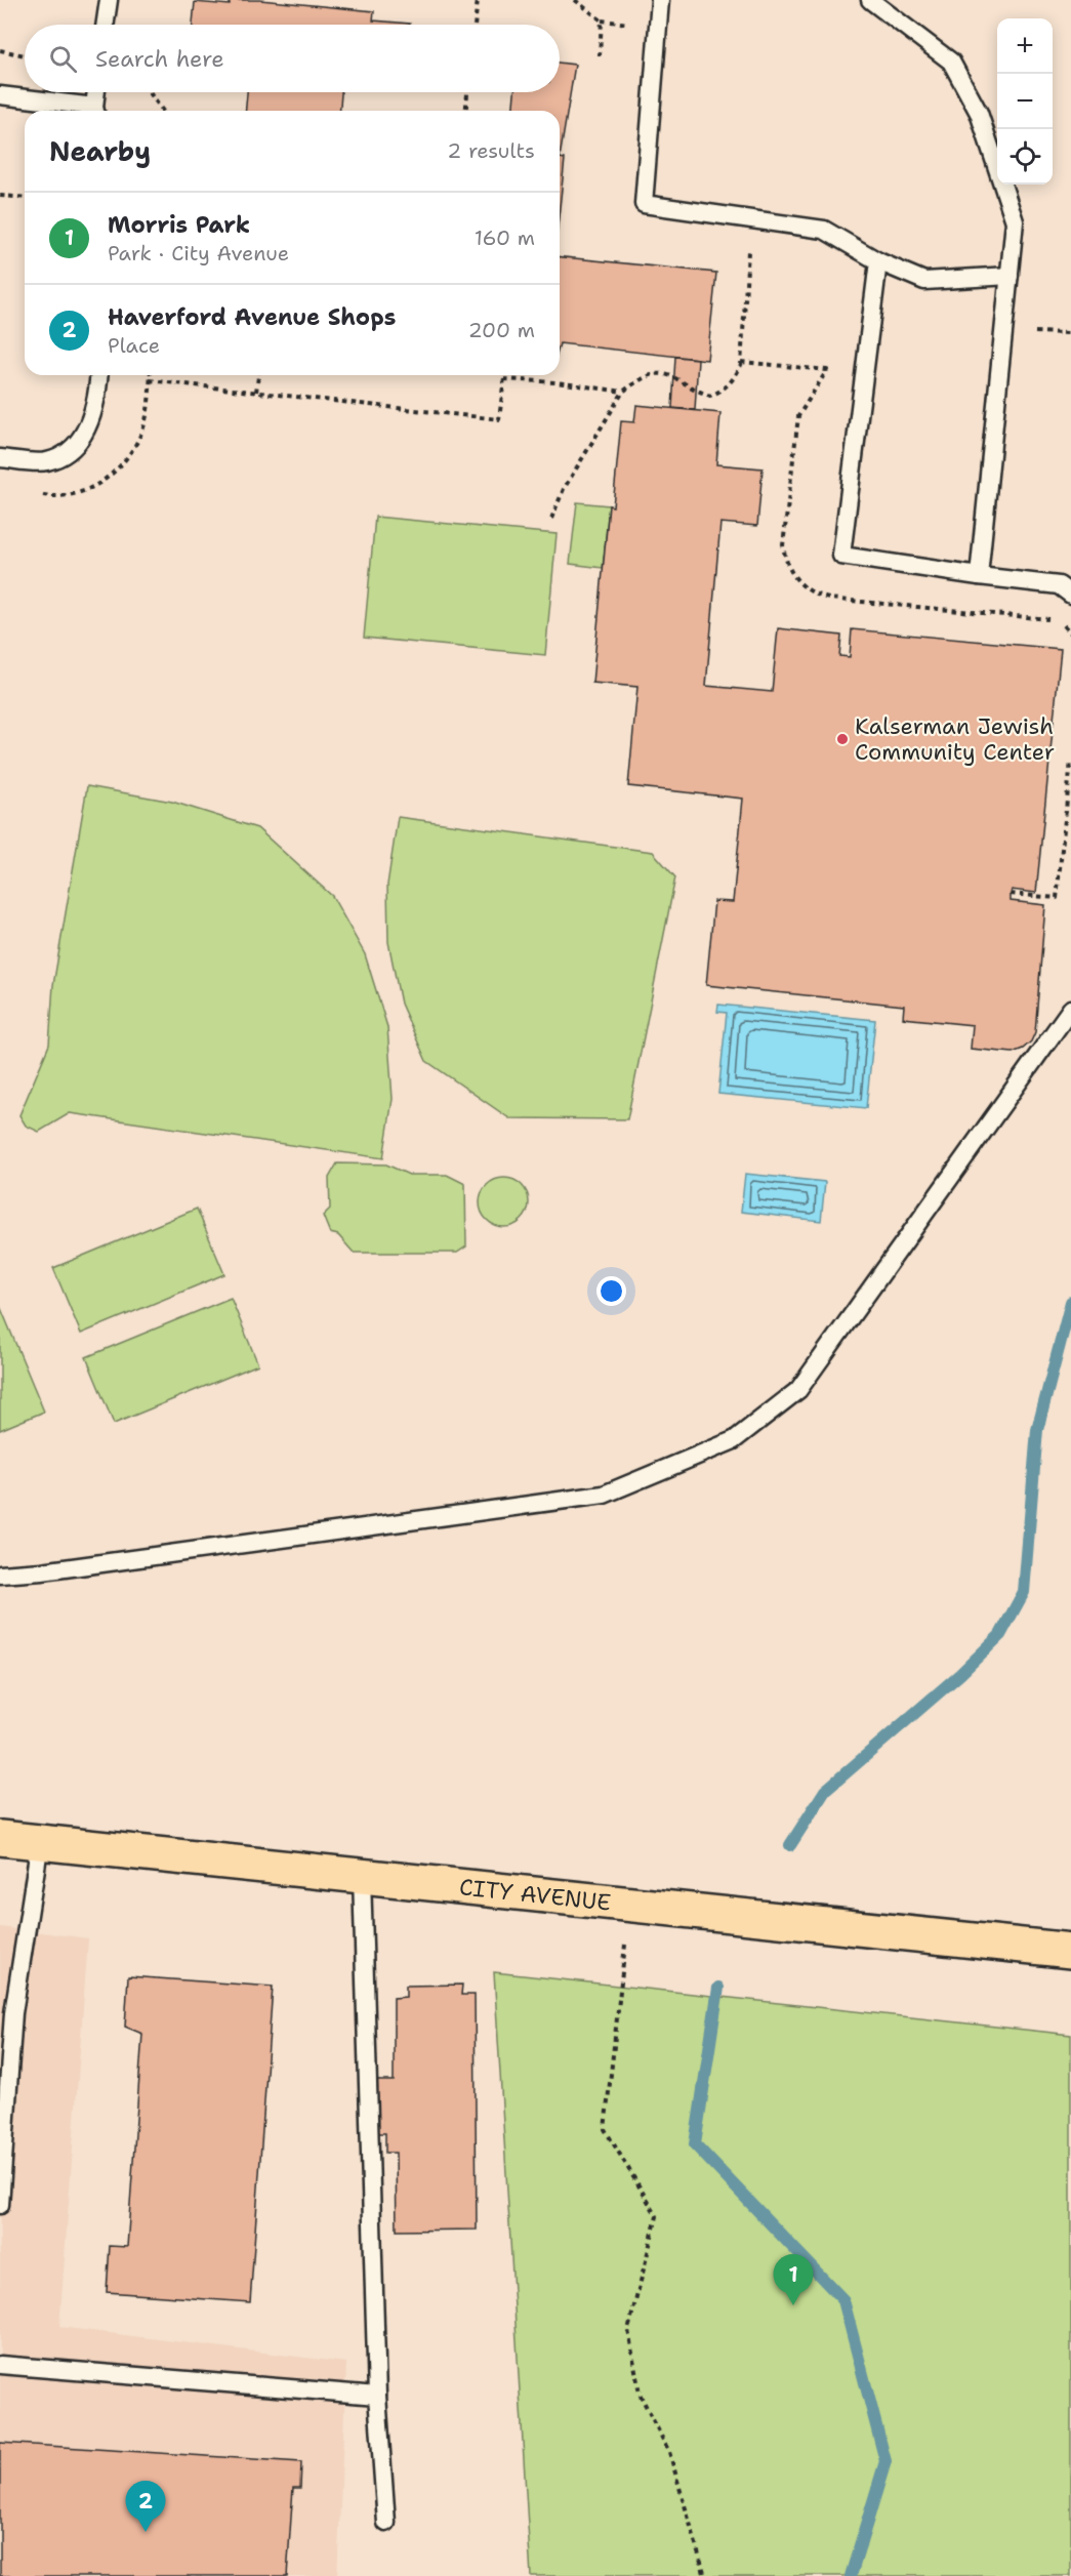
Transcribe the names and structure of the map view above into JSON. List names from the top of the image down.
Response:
{
  "streets": {
    "highway": ["CITY AVENUE"]
  },
  "places": ["Kalserman Jewish Community Center"],
  "page": {
    "map_buttons": ["+", "−"],
    "search": "Search here",
    "heading": ["Nearby", "2 results"],
    "list": [
      {
        "mark": "1",
        "name": "Morris Park",
        "note": "Park · City Avenue",
        "value": "160 m"
      },
      {
        "mark": "2",
        "name": "Haverford Avenue Shops",
        "note": "Place",
        "value": "200 m"
      }
    ],
    "pins": ["1", "2"]
  }
}
